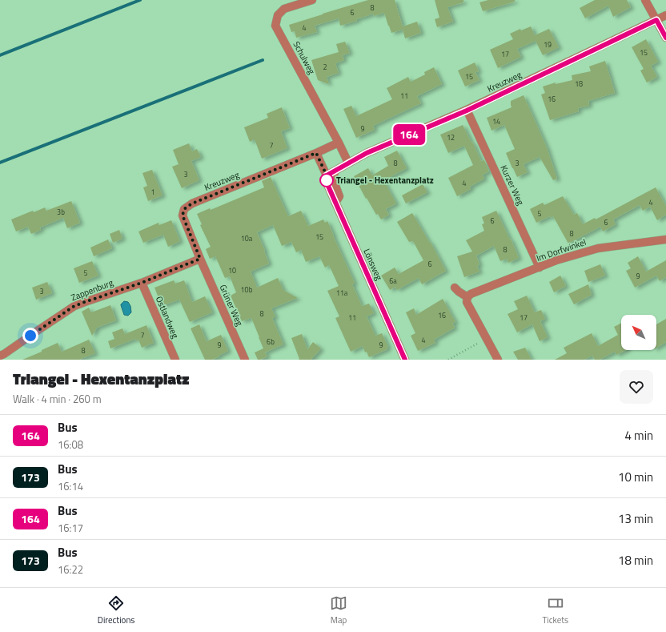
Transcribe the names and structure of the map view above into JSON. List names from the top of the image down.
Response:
{
  "streets": {
    "street": [
      "Schulweg",
      "Kreuzweg",
      "Kurzer Weg",
      "Im Dorfwinkel",
      "Lönsweg",
      "Zappenburg",
      "Grüner Weg",
      "Ostlandweg"
    ]
  },
  "crossings": [
    ["Kreuzweg", "Kurzer Weg"],
    ["Kreuzweg", "Lönsweg"],
    ["Kreuzweg", "Zappenburg"],
    ["Kreuzweg", "Grüner Weg"],
    ["Kurzer Weg", "Im Dorfwinkel"],
    ["Zappenburg", "Grüner Weg"],
    ["Zappenburg", "Ostlandweg"]
  ],
  "places": ["Triangel - Hexentanzplatz"],
  "lines": ["bus line 164"],
  "house_numbers": [
    "8",
    "6",
    "4",
    "19",
    "15",
    "17",
    "2",
    "15",
    "18",
    "11",
    "16",
    "14",
    "9",
    "12",
    "7",
    "8",
    "3",
    "3",
    "4",
    "1",
    "4",
    "3b",
    "5",
    "6",
    "6",
    "8",
    "15",
    "10a",
    "8",
    "6",
    "10",
    "5",
    "9",
    "6a",
    "10b",
    "3",
    "11a",
    "8",
    "16",
    "11",
    "17",
    "7",
    "4",
    "6b",
    "9",
    "9",
    "8"
  ],
  "north": "top left",
  "page": {
    "on_map": "164",
    "heading": ["Triangel - Hexentanzplatz", "Walk · 4 min · 260 m"],
    "list": [
      {
        "mark": "164",
        "name": "Bus",
        "note": "16:08",
        "value": "4 min"
      },
      {
        "mark": "173",
        "name": "Bus",
        "note": "16:14",
        "value": "10 min"
      },
      {
        "mark": "164",
        "name": "Bus",
        "note": "16:17",
        "value": "13 min"
      },
      {
        "mark": "173",
        "name": "Bus",
        "note": "16:22",
        "value": "18 min"
      }
    ],
    "tabs": ["Directions", "Map", "Tickets"]
  }
}
